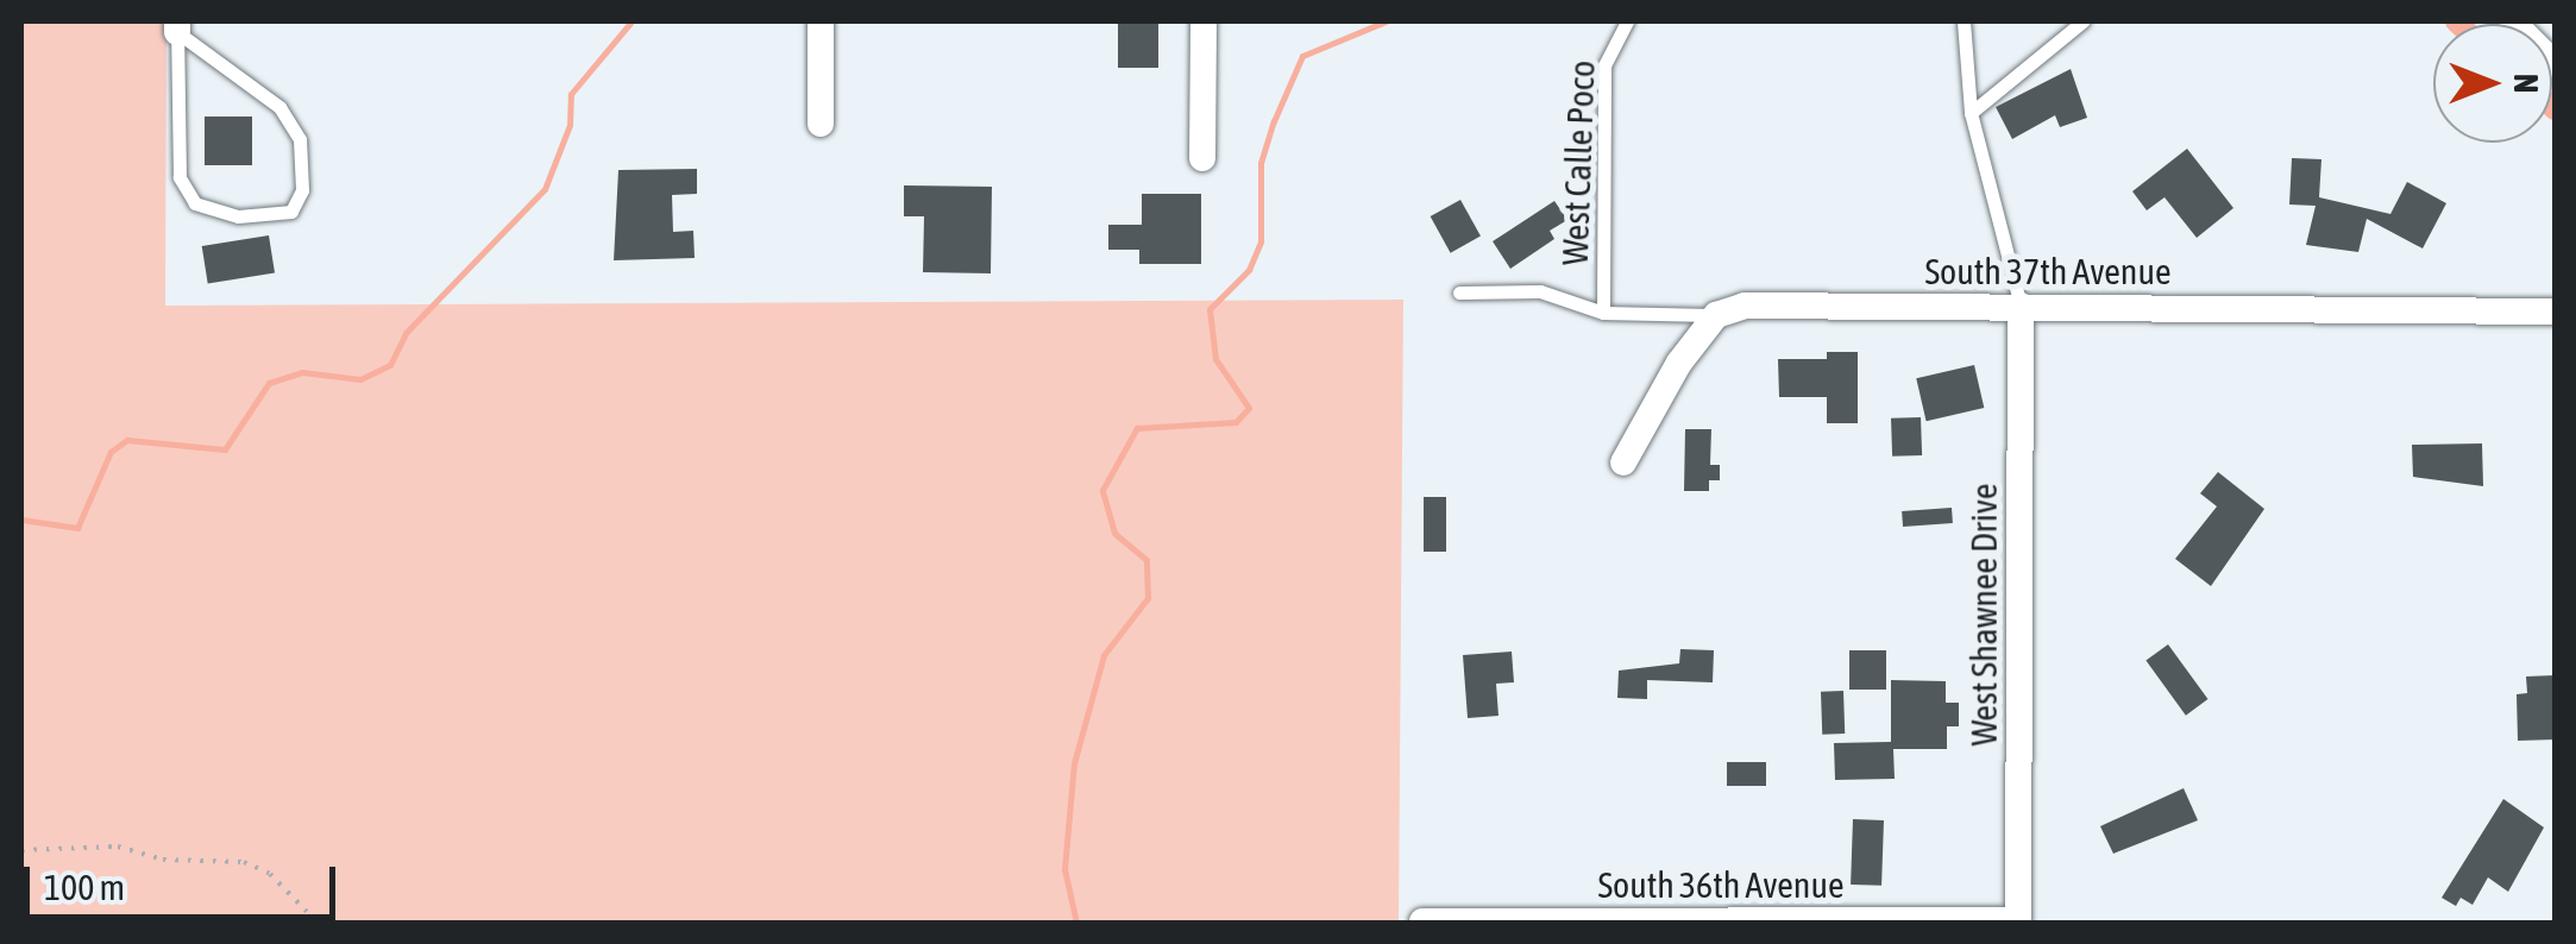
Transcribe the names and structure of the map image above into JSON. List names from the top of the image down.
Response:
{
  "streets": {
    "street": ["South 37th Avenue", "West Shawnee Drive", "South 36th Avenue"],
    "lane": ["West Calle Poco"]
  },
  "crossings": [
    ["South 37th Avenue", "West Shawnee Drive"],
    ["West Shawnee Drive", "South 36th Avenue"]
  ],
  "scale_bar": "100 m",
  "north": "right"
}
